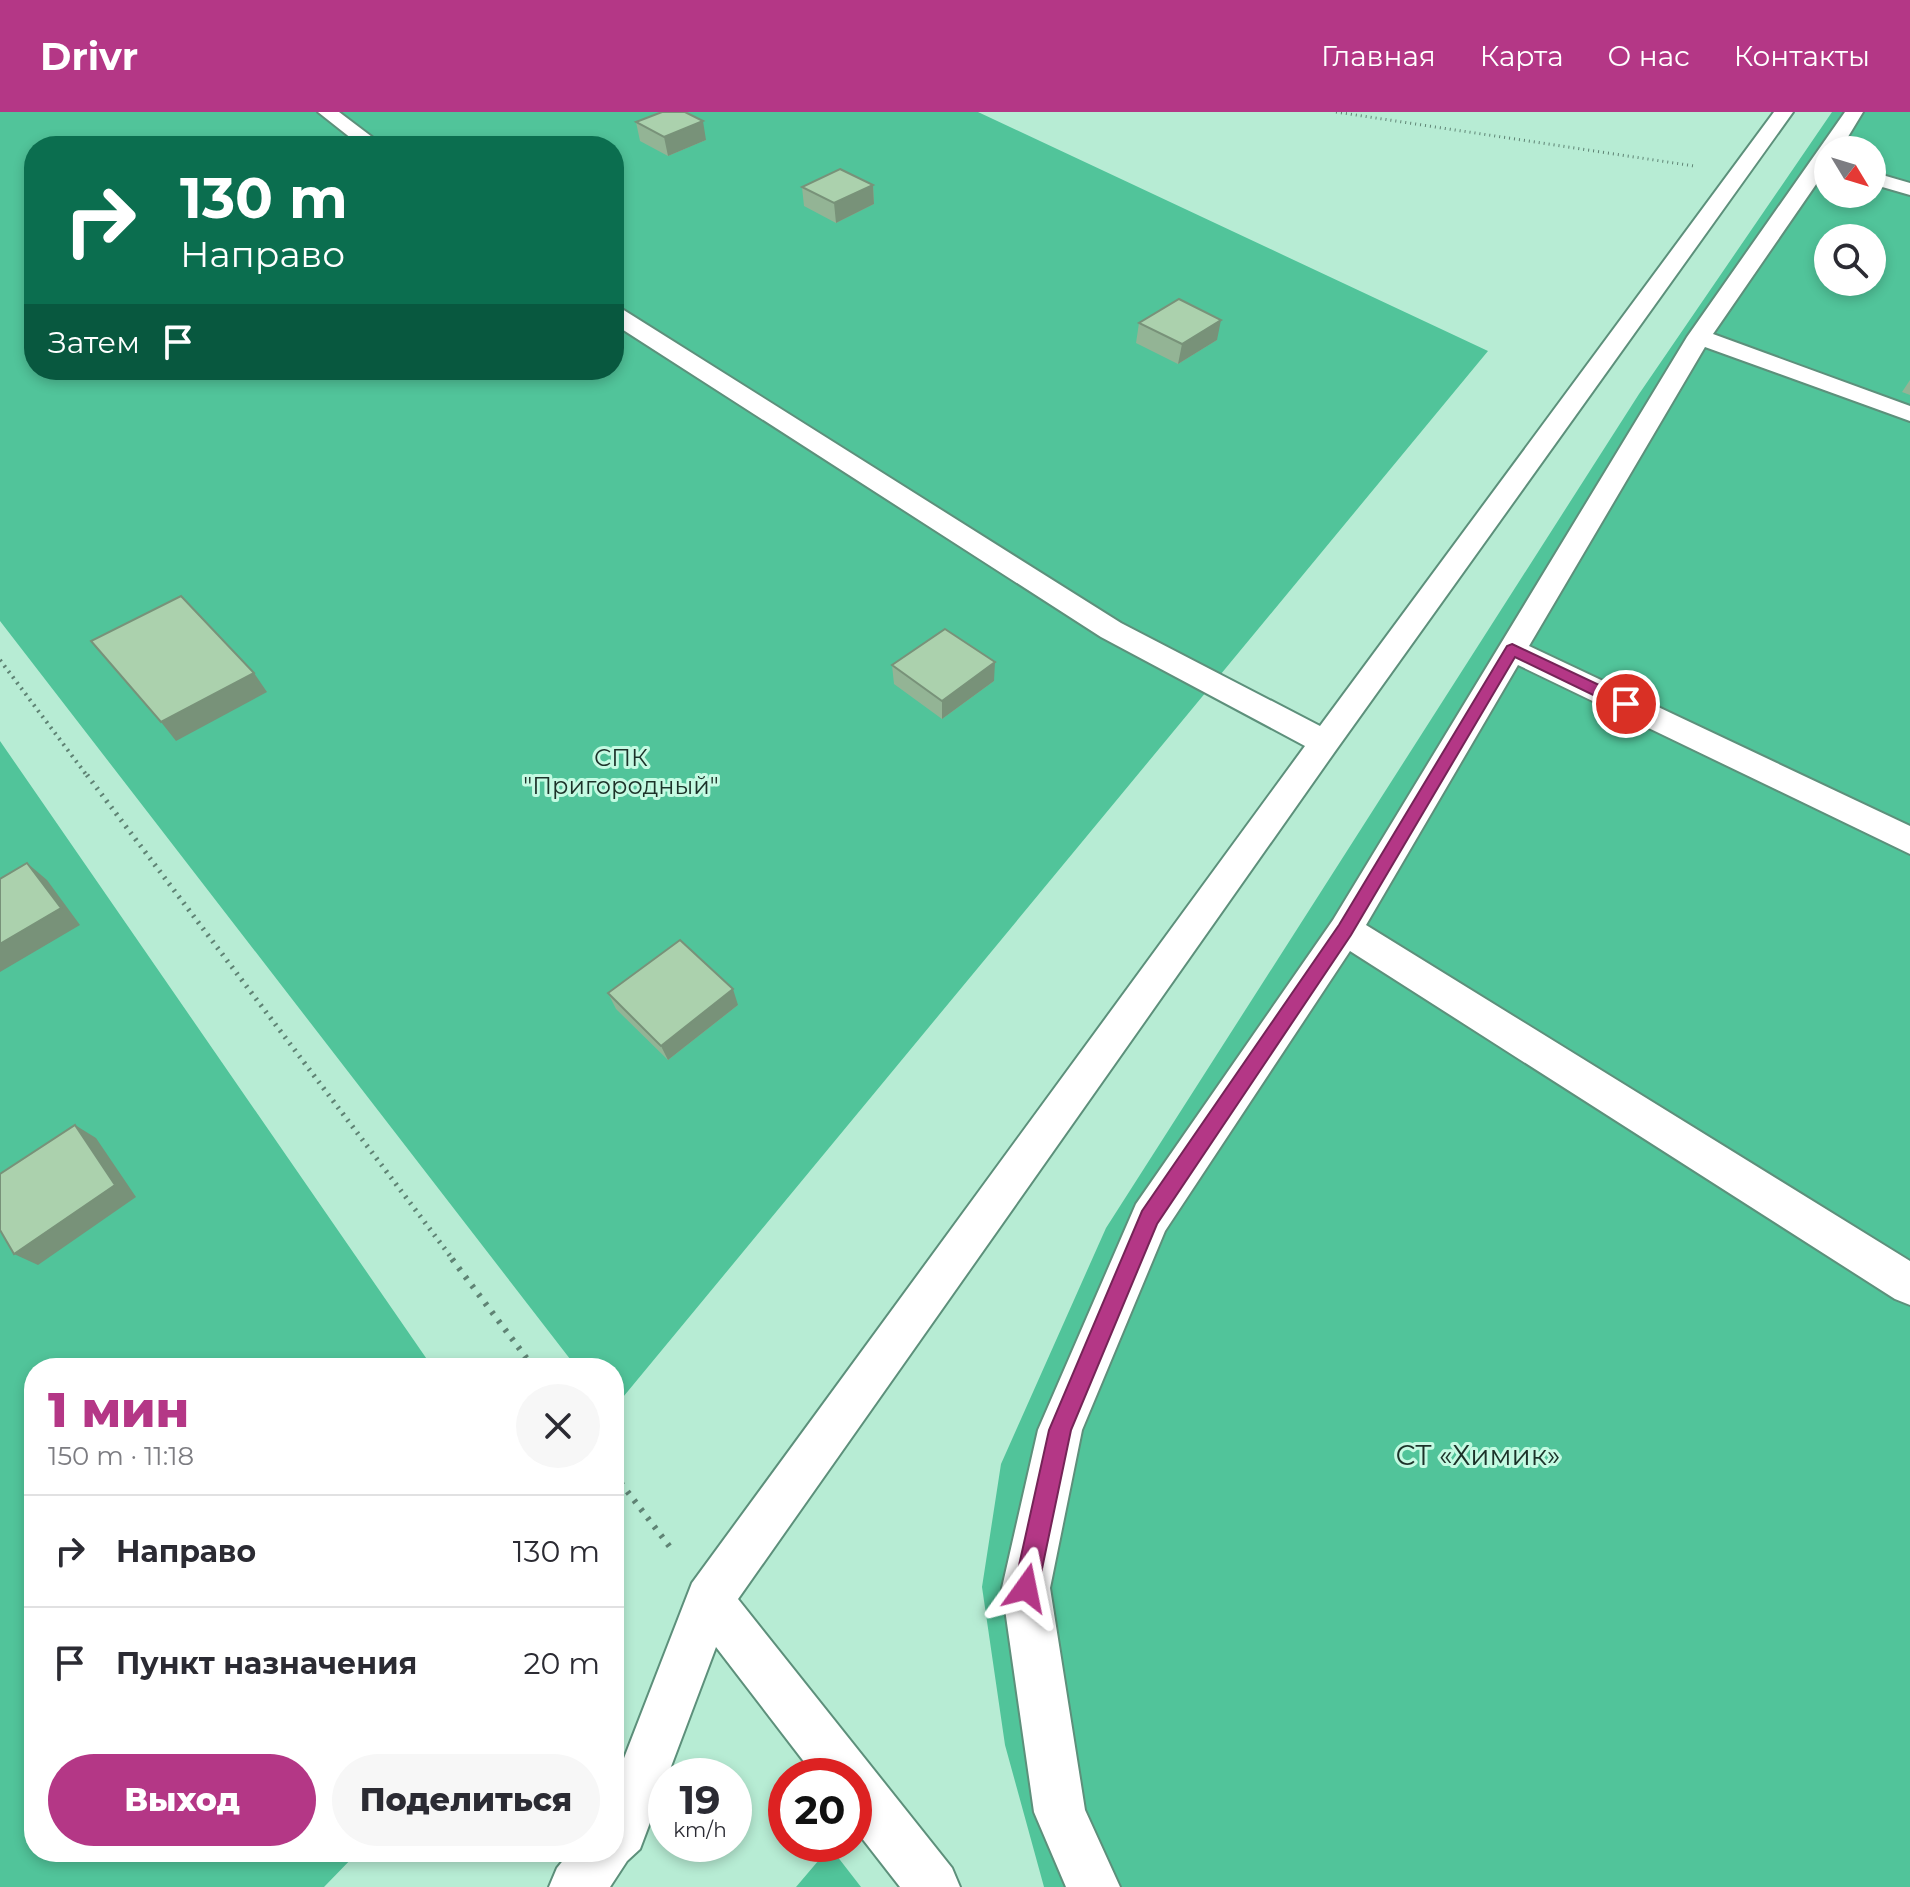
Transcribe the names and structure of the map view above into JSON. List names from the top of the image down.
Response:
{
  "parks": ["СПК \"Пригородный\"", "СТ «Химик»"],
  "north": "bottom right",
  "page": {
    "header": "Drivr",
    "nav": [
      "Главная",
      "Карта",
      "О нас",
      "Контакты"
    ],
    "turn": ["130 m", "Направо"],
    "then": "Затем",
    "heading": ["1 мин", "150 m · 11:18"],
    "list": [
      {
        "name": "Направо",
        "value": "130 m"
      },
      {
        "name": "Пункт назначения",
        "value": "20 m"
      }
    ],
    "buttons": ["Выход", "Поделиться"],
    "speed": "19 km/h",
    "limit": "20"
  }
}
